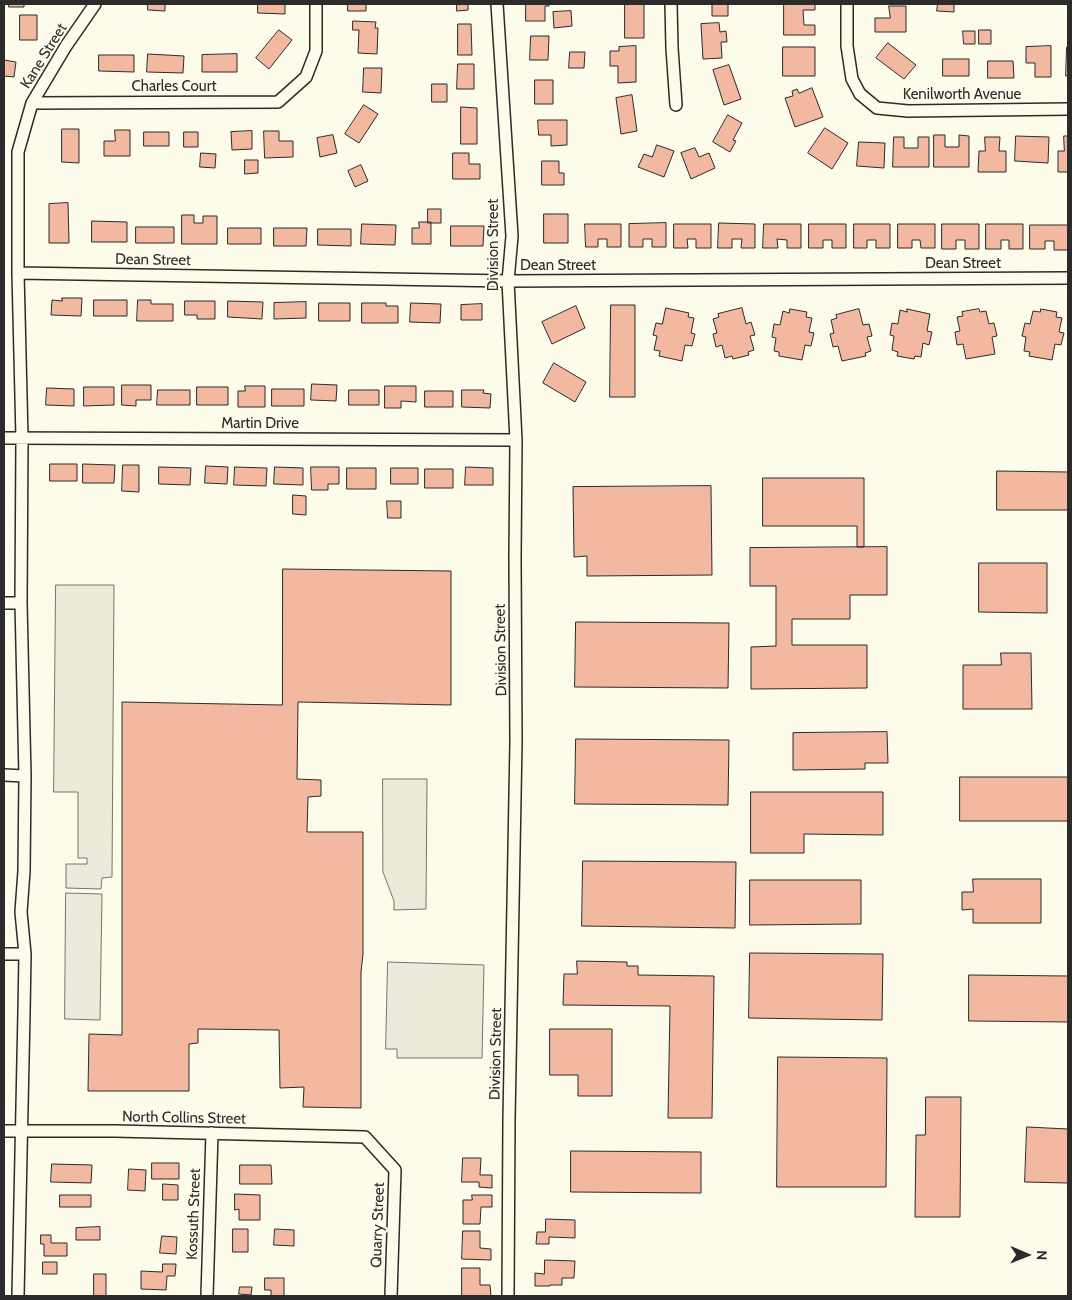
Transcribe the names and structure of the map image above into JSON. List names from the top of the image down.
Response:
{
  "streets": {
    "street": [
      "Kane Street",
      "Charles Court",
      "Kenilworth Avenue",
      "Division Street",
      "Dean Street",
      "Martin Drive",
      "North Collins Street",
      "Kossuth Street",
      "Quarry Street"
    ]
  },
  "crossings": [
    ["Kane Street", "Charles Court"],
    ["Kane Street", "Dean Street"],
    ["Kane Street", "Martin Drive"],
    ["Kane Street", "North Collins Street"],
    ["Division Street", "Dean Street"],
    ["Division Street", "Martin Drive"],
    ["North Collins Street", "Kossuth Street"],
    ["North Collins Street", "Quarry Street"]
  ],
  "north": "right"
}
